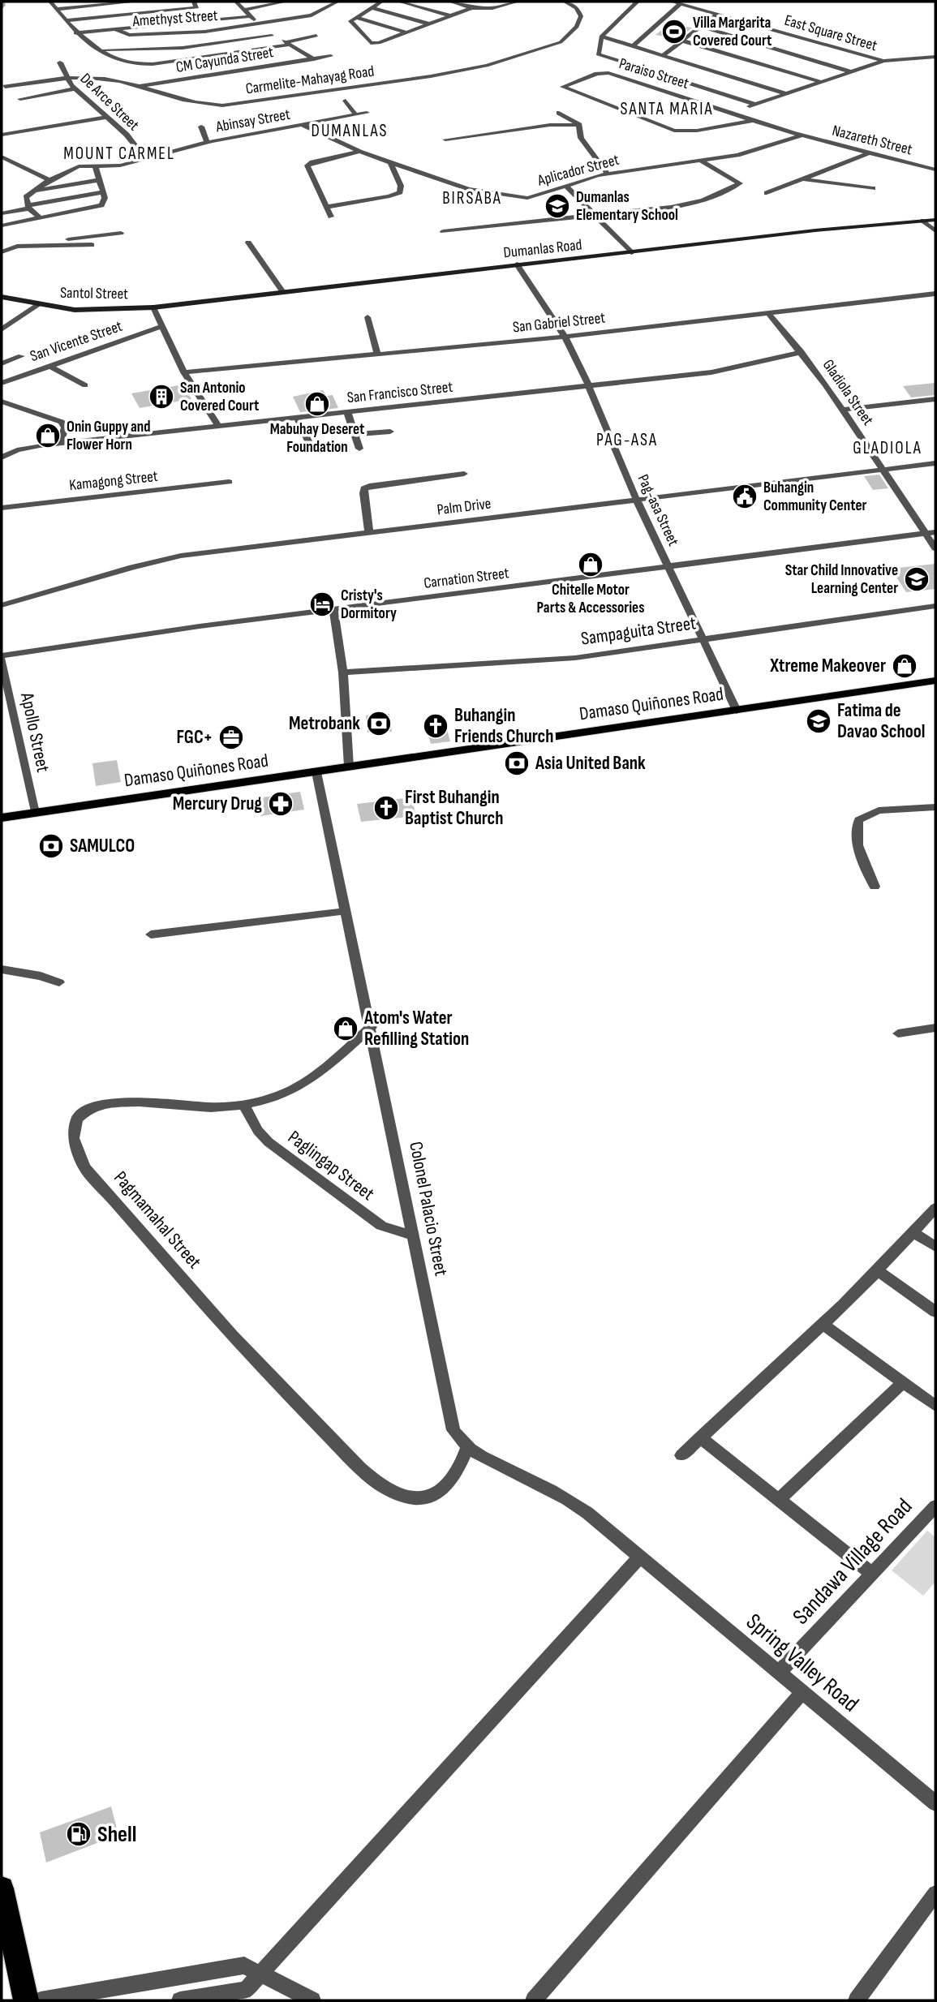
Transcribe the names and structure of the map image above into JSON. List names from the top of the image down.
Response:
{
  "streets": {
    "main road": ["Dumanlas Road", "Santol Street", "Damaso Quiñones Road"],
    "street": [
      "Amethyst Street",
      "East Square Street",
      "CM Cayunda Street",
      "Paraiso Street",
      "Carmelite-Mahayag Road",
      "De Arce Street",
      "Abinsay Street",
      "Nazareth Street",
      "Aplicador Street",
      "San Gabriel Street",
      "San Vicente Street",
      "San Francisco Street",
      "Gladiola Street",
      "Kamagong Street",
      "Palm Drive",
      "Pag-asa Street",
      "Carnation Street",
      "Sampaguita Street",
      "Apollo Street",
      "Paglingap Street",
      "Colonel Palacio Street",
      "Pagmamahal Street",
      "Sandawa Village Road",
      "Spring Valley Road"
    ]
  },
  "crossings": [
    ["CM Cayunda Street", "Carmelite-Mahayag Road"],
    ["Paraiso Street", "Nazareth Street"],
    ["Paraiso Street", "Aplicador Street"],
    ["Carmelite-Mahayag Road", "De Arce Street"],
    ["De Arce Street", "Abinsay Street"],
    ["Abinsay Street", "Aplicador Street"],
    ["Nazareth Street", "Aplicador Street"],
    ["Dumanlas Road", "Santol Street"],
    ["Dumanlas Road", "Pag-asa Street"],
    ["San Gabriel Street", "Gladiola Street"],
    ["San Gabriel Street", "Pag-asa Street"],
    ["San Francisco Street", "Gladiola Street"],
    ["San Francisco Street", "Pag-asa Street"],
    ["Gladiola Street", "Palm Drive"],
    ["Gladiola Street", "Carnation Street"],
    ["Palm Drive", "Pag-asa Street"],
    ["Pag-asa Street", "Carnation Street"],
    ["Pag-asa Street", "Sampaguita Street"],
    ["Pag-asa Street", "Damaso Quiñones Road"],
    ["Carnation Street", "Apollo Street"],
    ["Damaso Quiñones Road", "Apollo Street"],
    ["Damaso Quiñones Road", "Colonel Palacio Street"],
    ["Paglingap Street", "Colonel Palacio Street"],
    ["Paglingap Street", "Pagmamahal Street"],
    ["Colonel Palacio Street", "Pagmamahal Street"],
    ["Colonel Palacio Street", "Spring Valley Road"],
    ["Sandawa Village Road", "Spring Valley Road"]
  ],
  "districts": [
    "SANTA MARIA",
    "DUMANLAS",
    "MOUNT CARMEL",
    "BIRSABA",
    "PAG-ASA",
    "GLADIOLA"
  ],
  "places": {
    "sports": ["Villa Margarita Covered Court"],
    "school or university": ["Dumanlas Elementary School", "Star Child Innovative Learning Center", "Fatima de Davao School"],
    "building": ["San Antonio Covered Court"],
    "shop": [
      "Mabuhay Deseret Foundation",
      "Onin Guppy and Flower Horn",
      "Chitelle Motor Parts & Accessories",
      "Xtreme Makeover",
      "Atom's Water Refilling Station"
    ],
    "public building": ["Buhangin Community Center"],
    "hotel": ["Cristy's Dormitory"],
    "bank": ["Metrobank", "Asia United Bank", "SAMULCO"],
    "church": ["Buhangin Friends Church", "First Buhangin Baptist Church"],
    "office": ["FGC+"],
    "pharmacy": ["Mercury Drug"],
    "fuel station": ["Shell"]
  }
}
